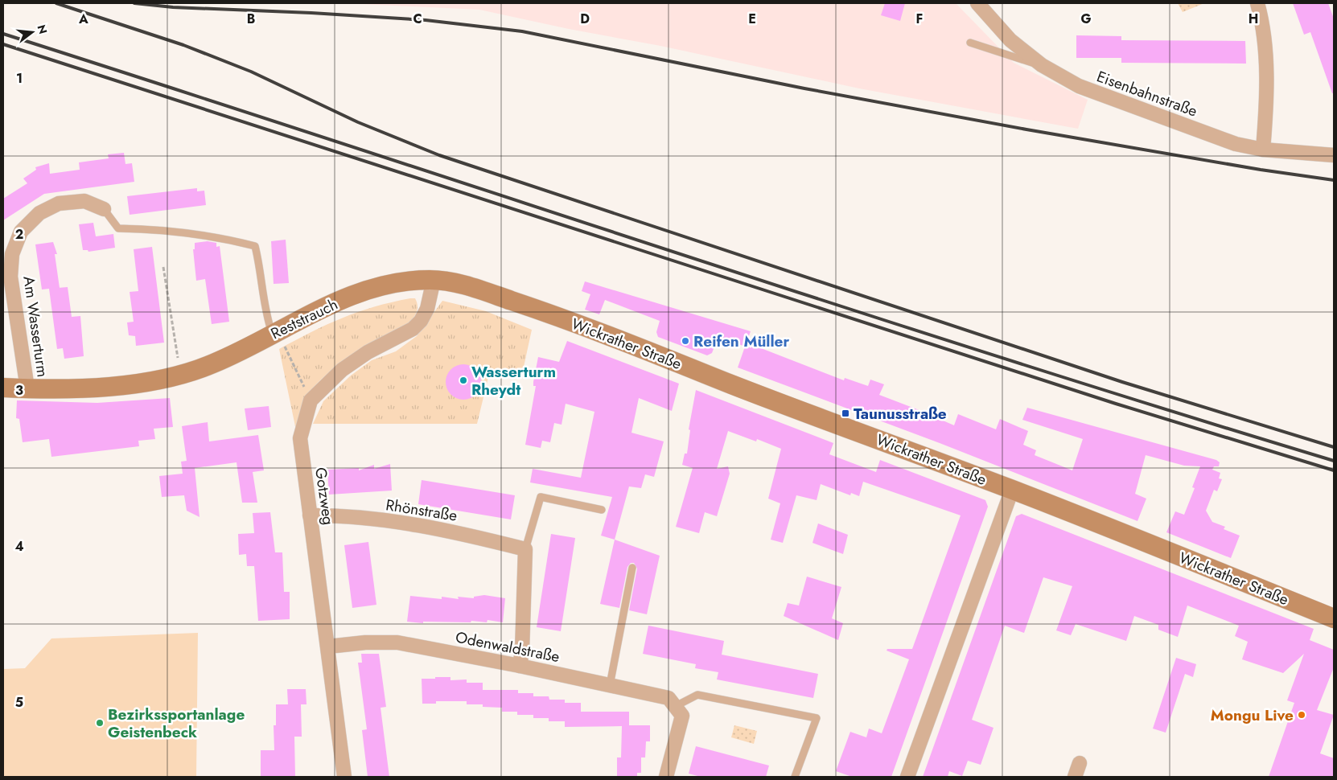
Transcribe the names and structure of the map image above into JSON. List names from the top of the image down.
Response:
{
  "streets": {
    "main road": ["Reststrauch", "Wickrather Straße"],
    "street": [
      "Eisenbahnstraße",
      "Am Wasserturm",
      "Gotzweg",
      "Rhönstraße",
      "Odenwaldstraße"
    ]
  },
  "crossings": [
    ["Reststrauch", "Am Wasserturm"],
    ["Reststrauch", "Wickrather Straße"],
    ["Gotzweg", "Rhönstraße"],
    ["Gotzweg", "Odenwaldstraße"]
  ],
  "places": {
    "other": [
      "Reifen Müller",
      "Wasserturm Rheydt",
      "Mongu Live",
      "Bezirkssportanlage Geistenbeck"
    ],
    "transit": ["Taunusstraße"]
  },
  "north": "right",
  "grid": {
    "columns": [
      "A",
      "B",
      "C",
      "D",
      "E",
      "F",
      "G",
      "H"
    ],
    "rows": [
      "1",
      "2",
      "3",
      "4",
      "5"
    ]
  }
}
